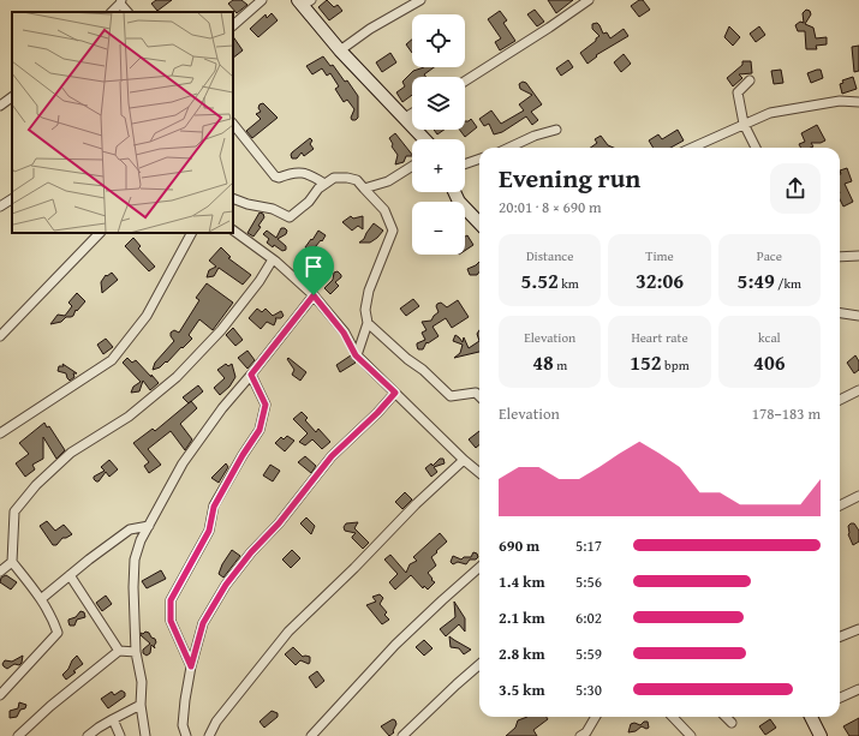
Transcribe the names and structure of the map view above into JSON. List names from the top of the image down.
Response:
{
  "page": {
    "map_buttons": ["+", "−"],
    "heading": ["Evening run", "20:01 · 8 × 690 m"],
    "stats": [
      ["Distance", "5.52 km"],
      ["Time", "32:06"],
      ["Pace", "5:49 /km"],
      ["Elevation", "48 m"],
      ["Heart rate", "152 bpm"],
      ["kcal", "406"]
    ],
    "chart": ["Elevation", "178–183 m"],
    "list": [
      {
        "name": "690 m",
        "note": "5:17"
      },
      {
        "name": "1.4 km",
        "note": "5:56"
      },
      {
        "name": "2.1 km",
        "note": "6:02"
      },
      {
        "name": "2.8 km",
        "note": "5:59"
      },
      {
        "name": "3.5 km",
        "note": "5:30"
      }
    ]
  }
}
